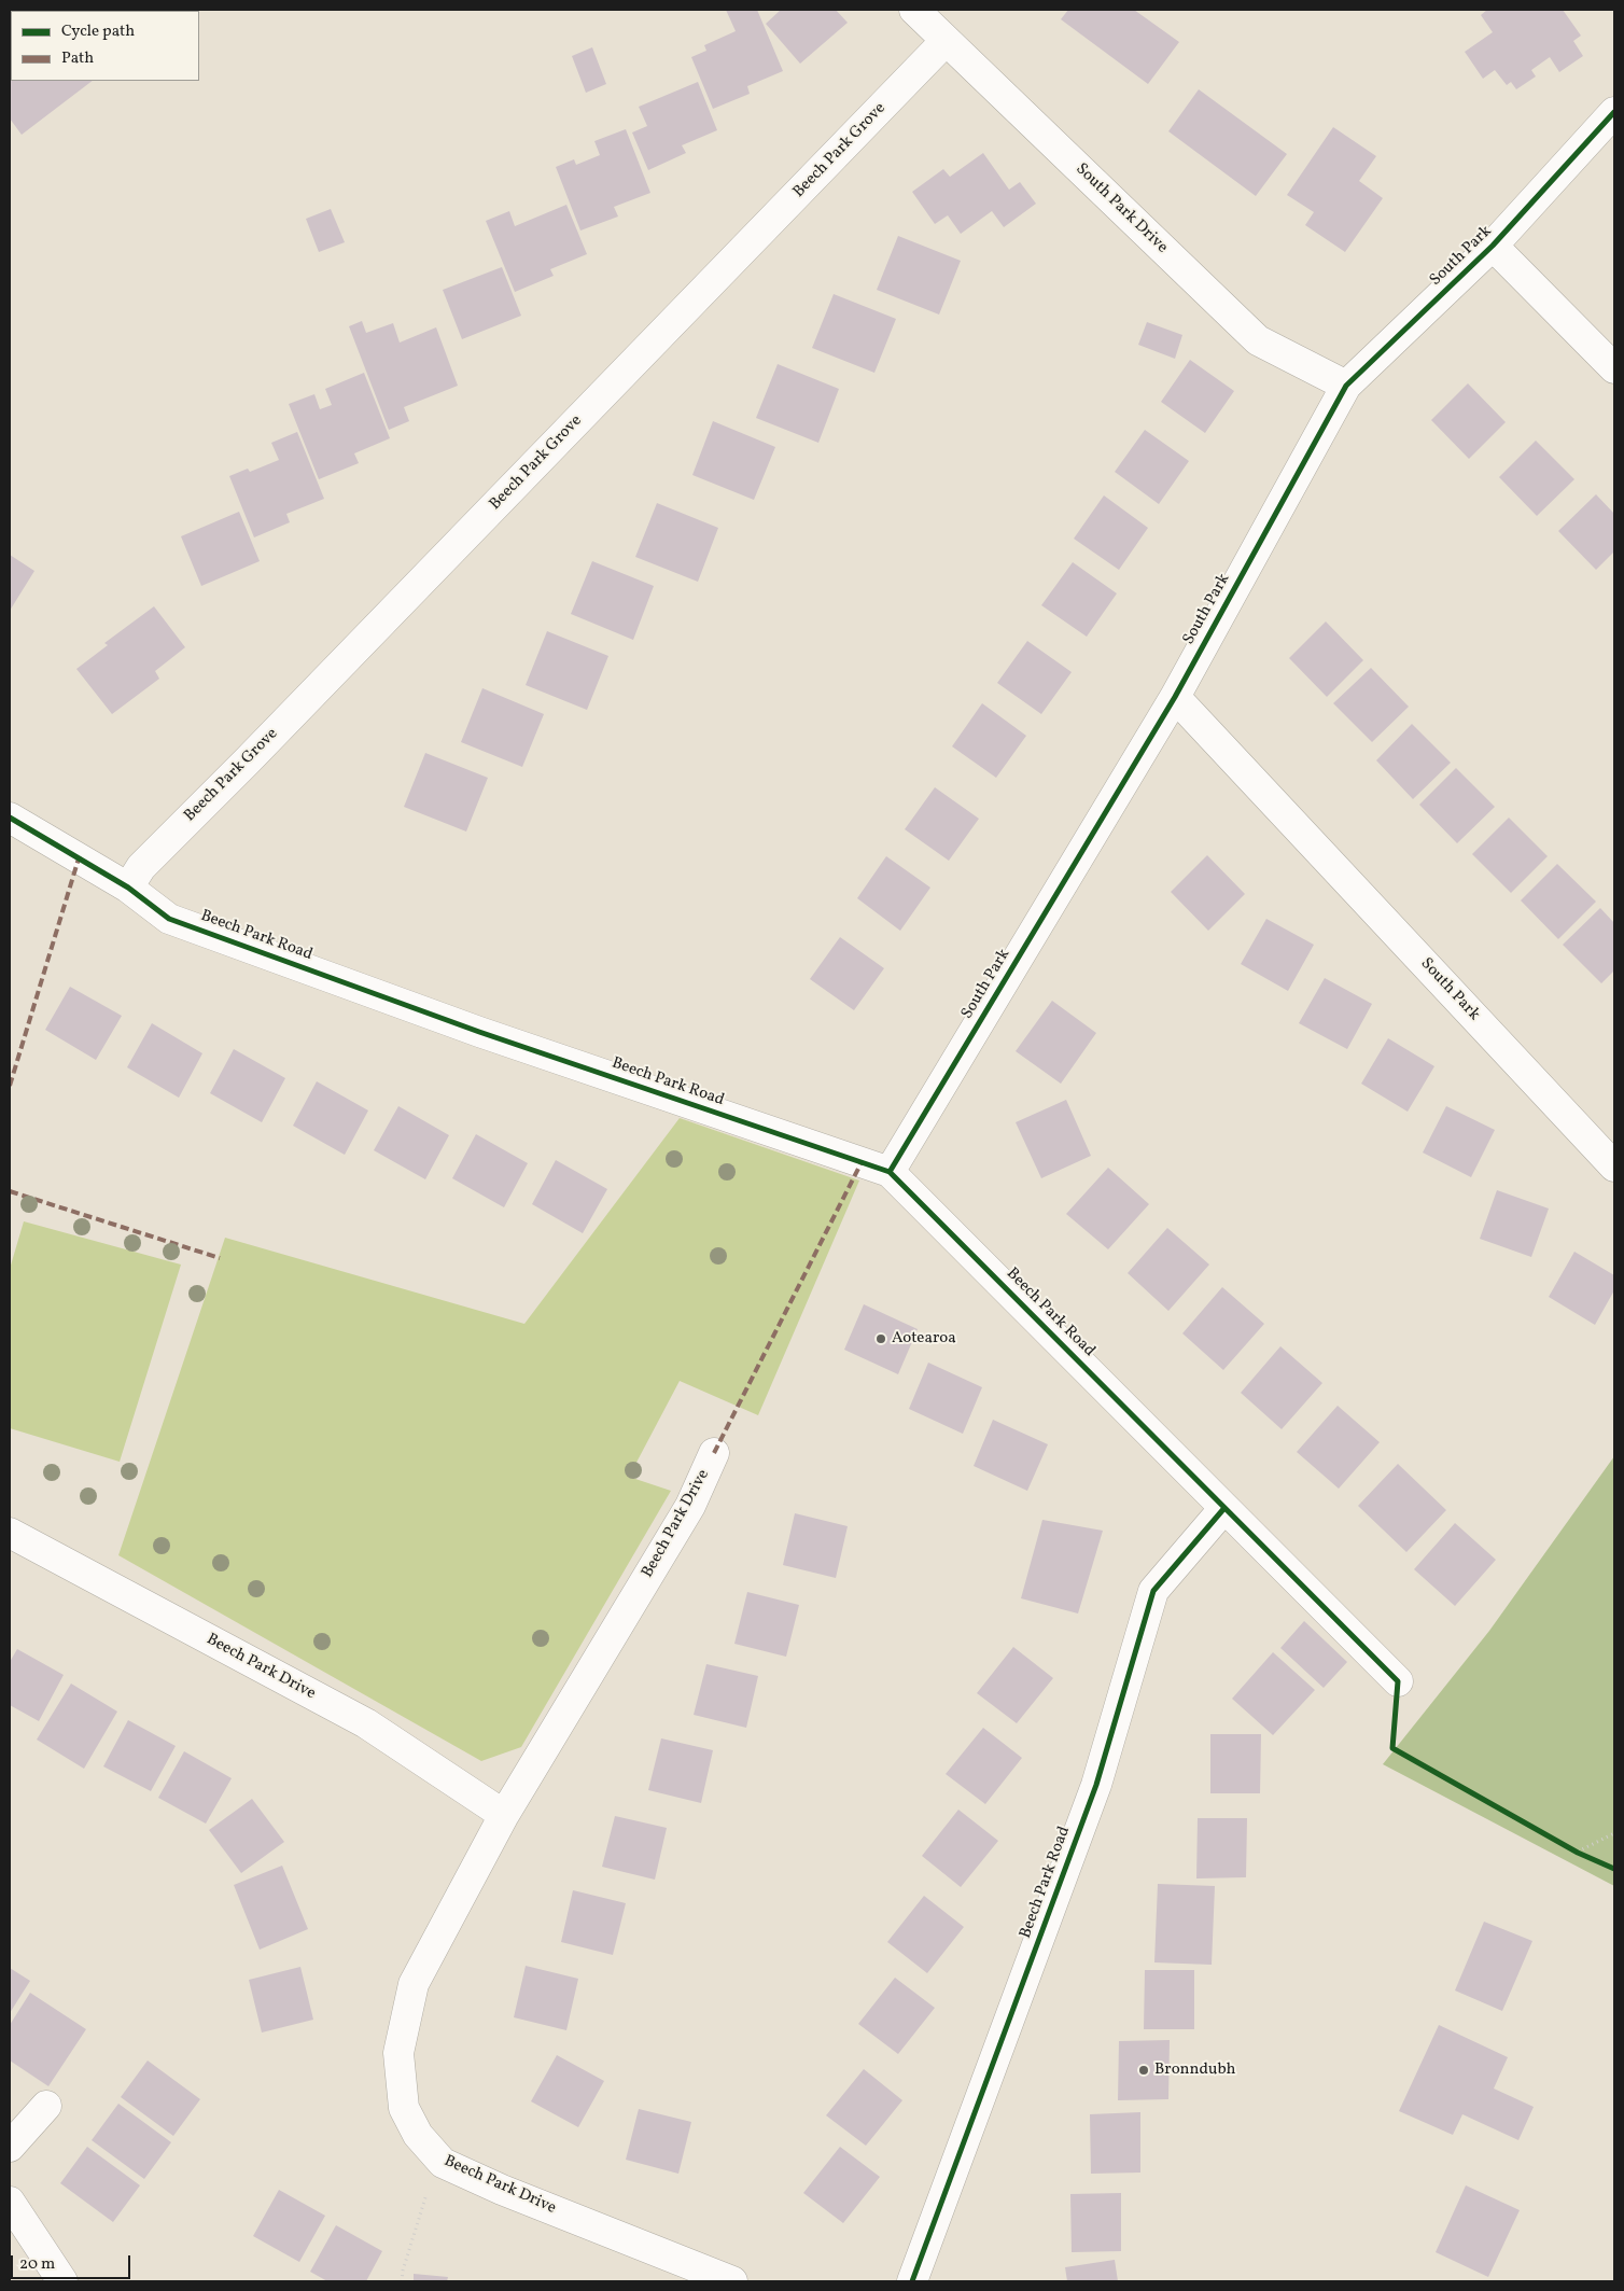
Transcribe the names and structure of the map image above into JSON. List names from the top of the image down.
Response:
{
  "streets": {
    "street": [
      "Beech Park Grove",
      "South Park Drive",
      "South Park",
      "Beech Park Road",
      "Beech Park Drive"
    ]
  },
  "crossings": [
    ["Beech Park Grove", "South Park Drive"],
    ["Beech Park Grove", "Beech Park Road"],
    ["South Park Drive", "South Park"],
    ["South Park", "Beech Park Road"]
  ],
  "places": ["Aotearoa", "Bronndubh"],
  "legend": ["Cycle path", "Path"],
  "scale_bar": "20 m"
}
